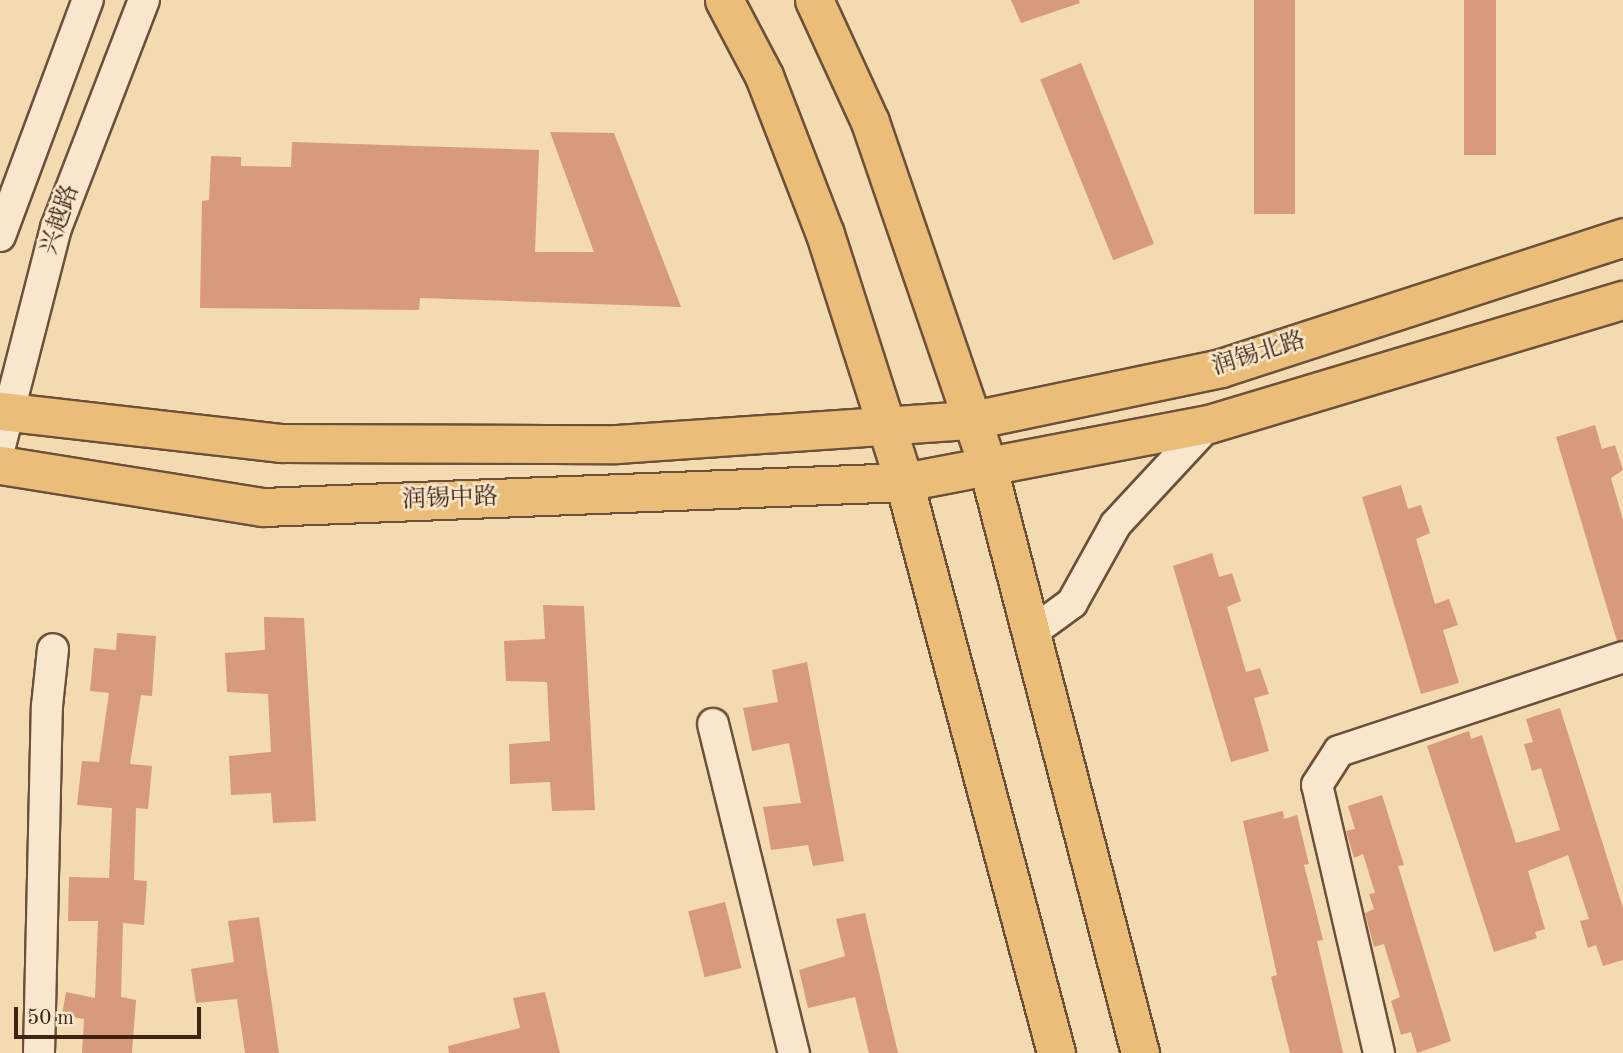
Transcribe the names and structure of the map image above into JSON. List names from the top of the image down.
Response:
{
  "streets": {
    "main road": ["润锡北路", "润锡中路"],
    "street": ["兴越路"]
  },
  "scale_bar": "50 m"
}
